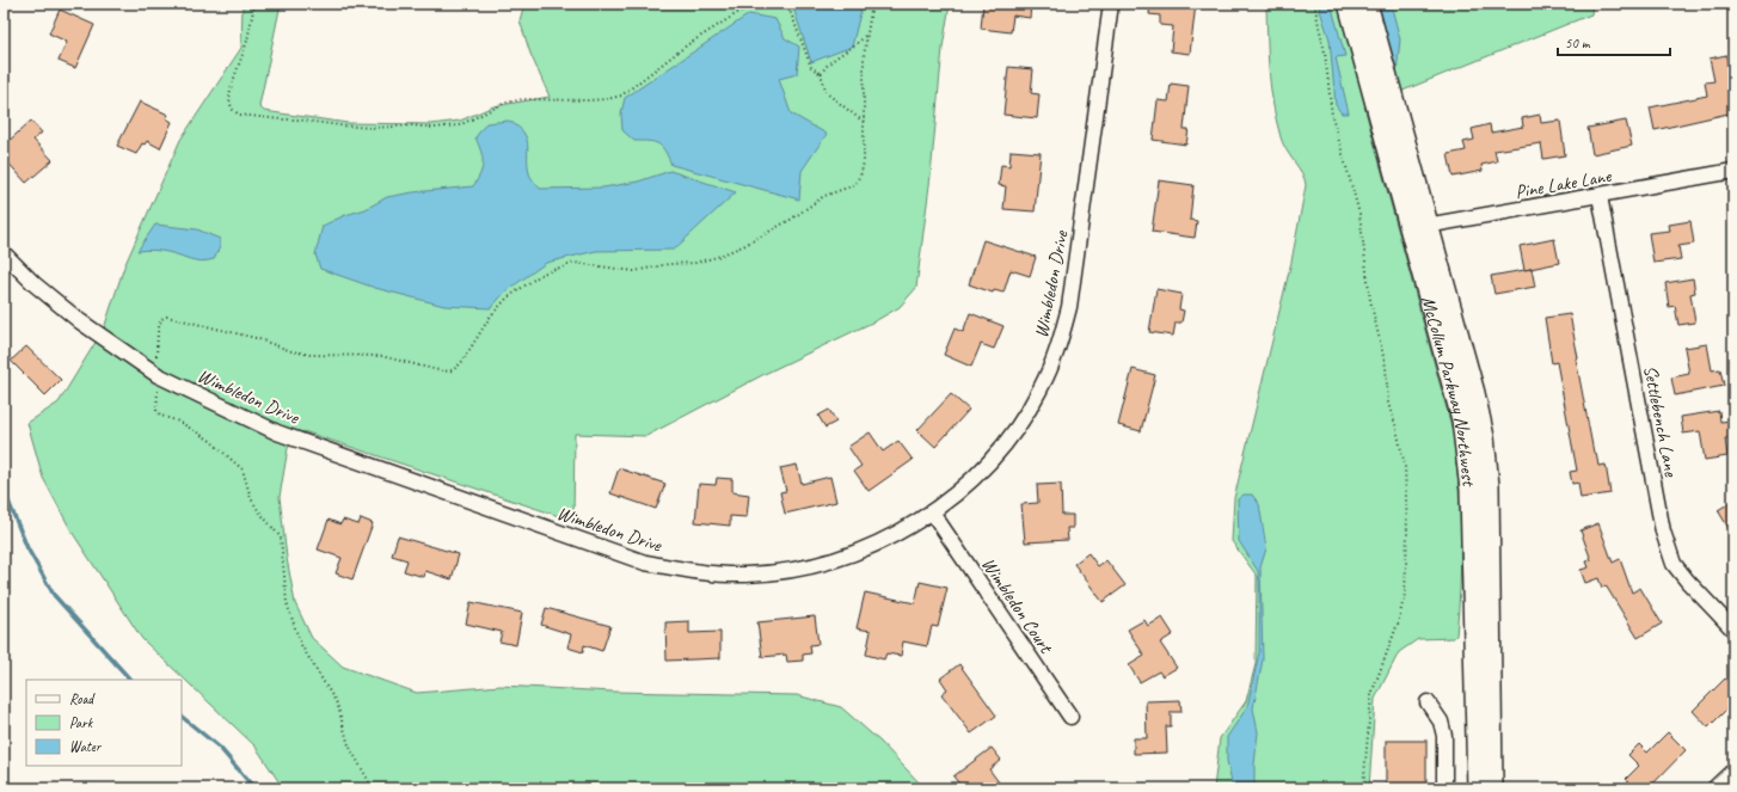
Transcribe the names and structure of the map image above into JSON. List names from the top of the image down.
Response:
{
  "streets": {
    "street": [
      "Pine Lake Lane",
      "Wimbledon Drive",
      "McCollum Parkway Northwest",
      "Settlebench Lane",
      "Wimbledon Court"
    ]
  },
  "crossings": [
    ["Pine Lake Lane", "McCollum Parkway Northwest"],
    ["Pine Lake Lane", "Settlebench Lane"],
    ["Wimbledon Drive", "Wimbledon Court"]
  ],
  "legend": ["Road", "Park", "Water"],
  "scale_bar": "50 m"
}
